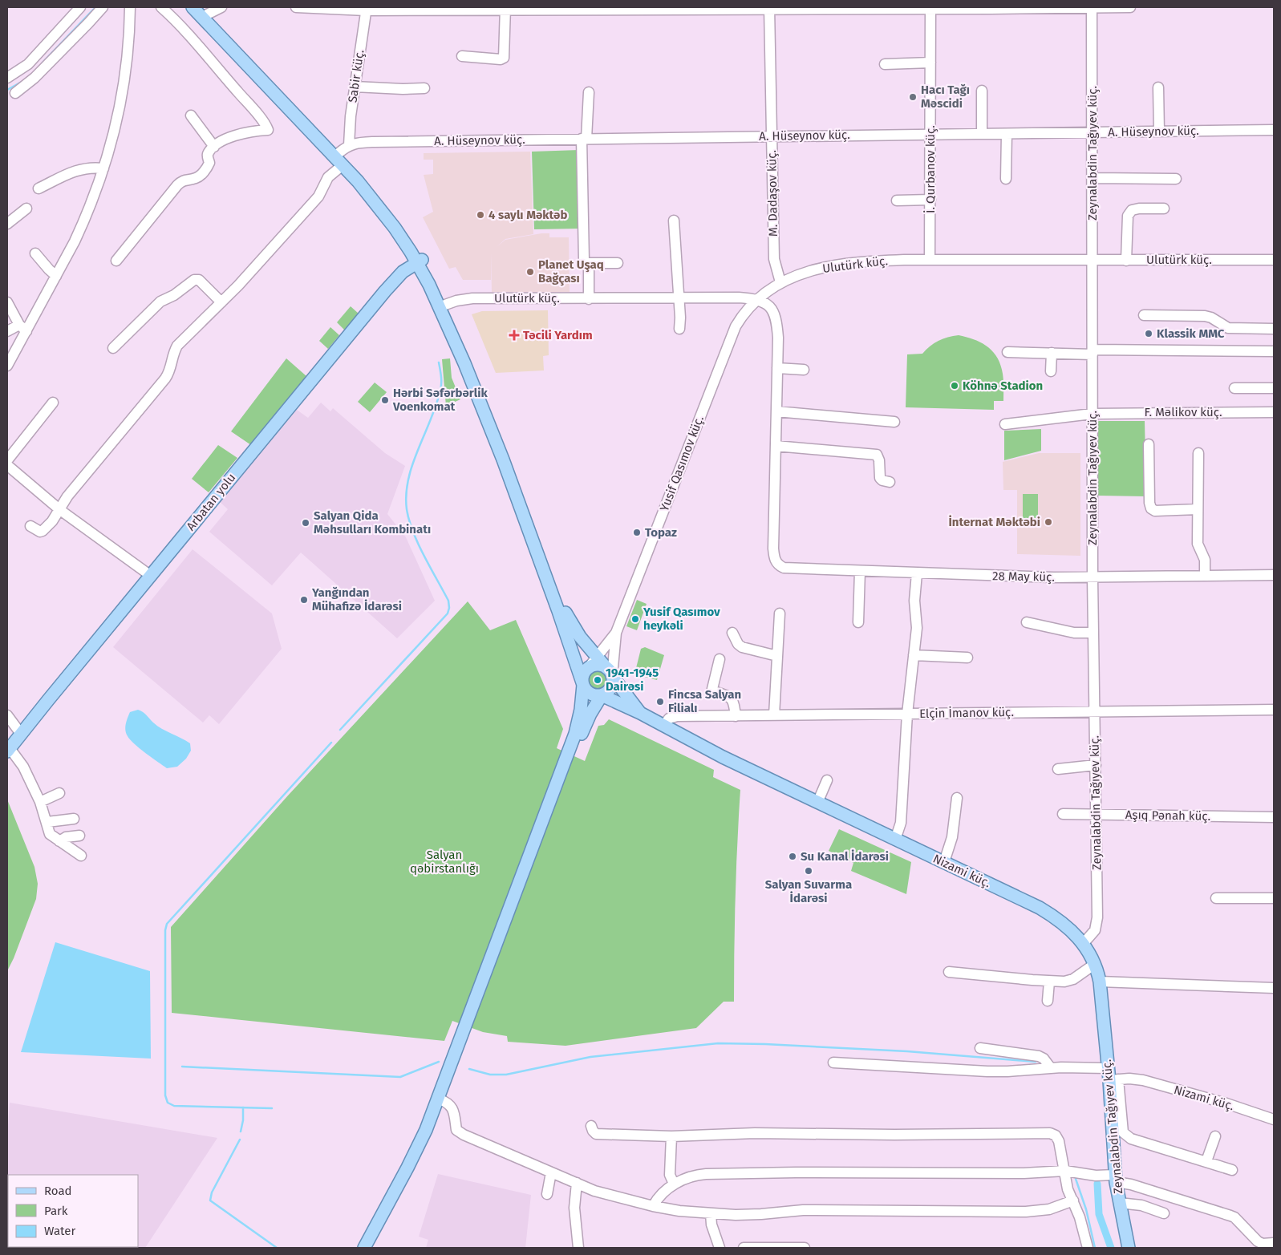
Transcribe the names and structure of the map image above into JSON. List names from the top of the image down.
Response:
{
  "streets": {
    "main road": ["Zeynalabdin Tağıyev küç.", "Arbatan yolu", "Nizami küç."],
    "street": [
      "Sabir küç.",
      "A. Hüseynov küç.",
      "İ. Qurbanov küç.",
      "M. Dadaşov küç.",
      "Ulutürk küç.",
      "F. Məlikov küç.",
      "Yusif Qasımov küç.",
      "28 May küç.",
      "Elçin İmanov küç.",
      "Aşıq Pənah küç."
    ]
  },
  "crossings": [
    ["Sabir küç.", "A. Hüseynov küç."],
    ["A. Hüseynov küç.", "Zeynalabdin Tağıyev küç."],
    ["A. Hüseynov küç.", "İ. Qurbanov küç."],
    ["A. Hüseynov küç.", "M. Dadaşov küç."],
    ["Zeynalabdin Tağıyev küç.", "Ulutürk küç."],
    ["Zeynalabdin Tağıyev küç.", "F. Məlikov küç."],
    ["Zeynalabdin Tağıyev küç.", "28 May küç."],
    ["Zeynalabdin Tağıyev küç.", "Elçin İmanov küç."],
    ["Zeynalabdin Tağıyev küç.", "Aşıq Pənah küç."],
    ["Zeynalabdin Tağıyev küç.", "Nizami küç."],
    ["İ. Qurbanov küç.", "Ulutürk küç."],
    ["M. Dadaşov küç.", "Ulutürk küç."],
    ["Ulutürk küç.", "Yusif Qasımov küç."],
    ["Elçin İmanov küç.", "Nizami küç."]
  ],
  "parks": ["Salyan qəbirstanlığı"],
  "places": {
    "other": [
      "Hacı Tağı Məscidi",
      "4 saylı Məktəb",
      "Planet Uşaq Bağçası",
      "Klassik MMC",
      "Köhnə Stadion",
      "Hərbi Səfərbərlik Voenkomat",
      "İnternat Məktəbi",
      "Salyan Qida Məhsulları Kombinatı",
      "Topaz",
      "Yanğından Mühafizə İdarəsi",
      "Yusif Qasımov heykəli",
      "1941-1945 Dairəsi",
      "Fincsa Salyan Filialı",
      "Su Kanal İdarəsi",
      "Salyan Suvarma İdarəsi"
    ],
    "health": ["Təcili Yardım"]
  },
  "legend": ["Road", "Park", "Water"]
}
